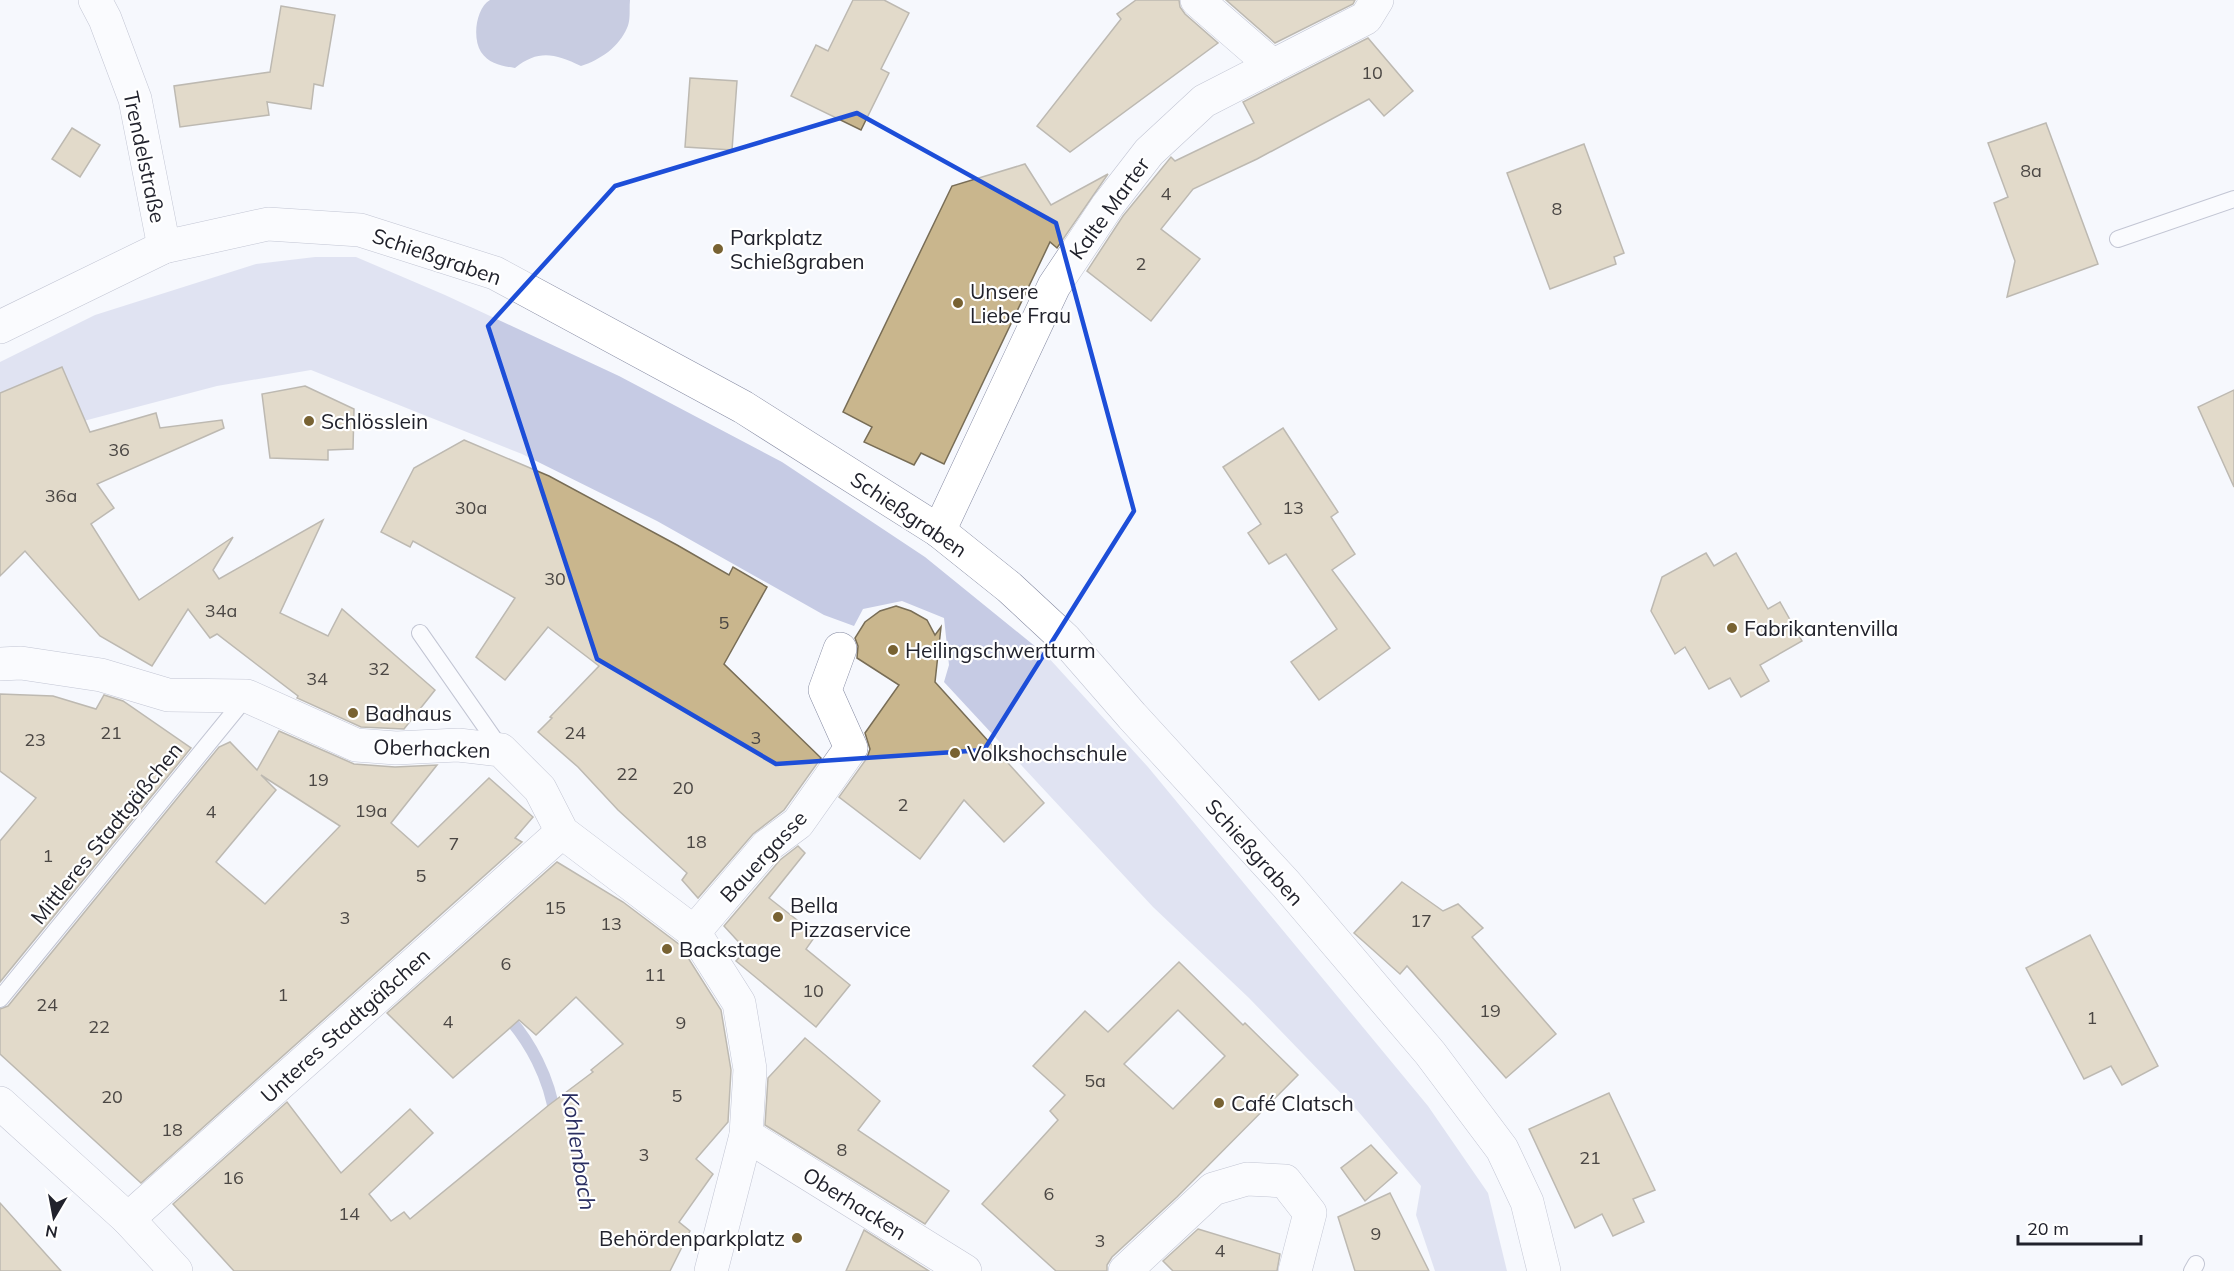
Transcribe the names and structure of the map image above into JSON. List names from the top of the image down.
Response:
{
  "streets": {
    "street": [
      "Trendelstraße",
      "Kalte Marter",
      "Schießgraben",
      "Oberhacken",
      "Bauergasse",
      "Unteres Stadtgäßchen"
    ],
    "lane": ["Mittleres Stadtgäßchen"]
  },
  "crossings": [
    ["Trendelstraße", "Schießgraben"],
    ["Kalte Marter", "Schießgraben"],
    ["Oberhacken", "Mittleres Stadtgäßchen"],
    ["Oberhacken", "Bauergasse"],
    ["Oberhacken", "Unteres Stadtgäßchen"]
  ],
  "water": ["Kohlenbach"],
  "places": [
    "Parkplatz Schießgraben",
    "Unsere Liebe Frau",
    "Schlösslein",
    "Fabrikantenvilla",
    "Heilingschwertturm",
    "Badhaus",
    "Volkshochschule",
    "Bella Pizzaservice",
    "Backstage",
    "Café Clatsch",
    "Behördenparkplatz"
  ],
  "house_numbers": [
    "10",
    "8a",
    "4",
    "8",
    "2",
    "36",
    "36a",
    "30a",
    "13",
    "30",
    "34a",
    "5",
    "32",
    "34",
    "21",
    "24",
    "3",
    "23",
    "22",
    "19",
    "20",
    "2",
    "19a",
    "4",
    "18",
    "7",
    "1",
    "5",
    "15",
    "3",
    "17",
    "13",
    "6",
    "11",
    "10",
    "1",
    "24",
    "19",
    "1",
    "4",
    "9",
    "22",
    "5a",
    "5",
    "20",
    "18",
    "8",
    "3",
    "21",
    "16",
    "6",
    "14",
    "9",
    "3",
    "4"
  ],
  "scale_bar": "20 m",
  "north": "bottom"
}
